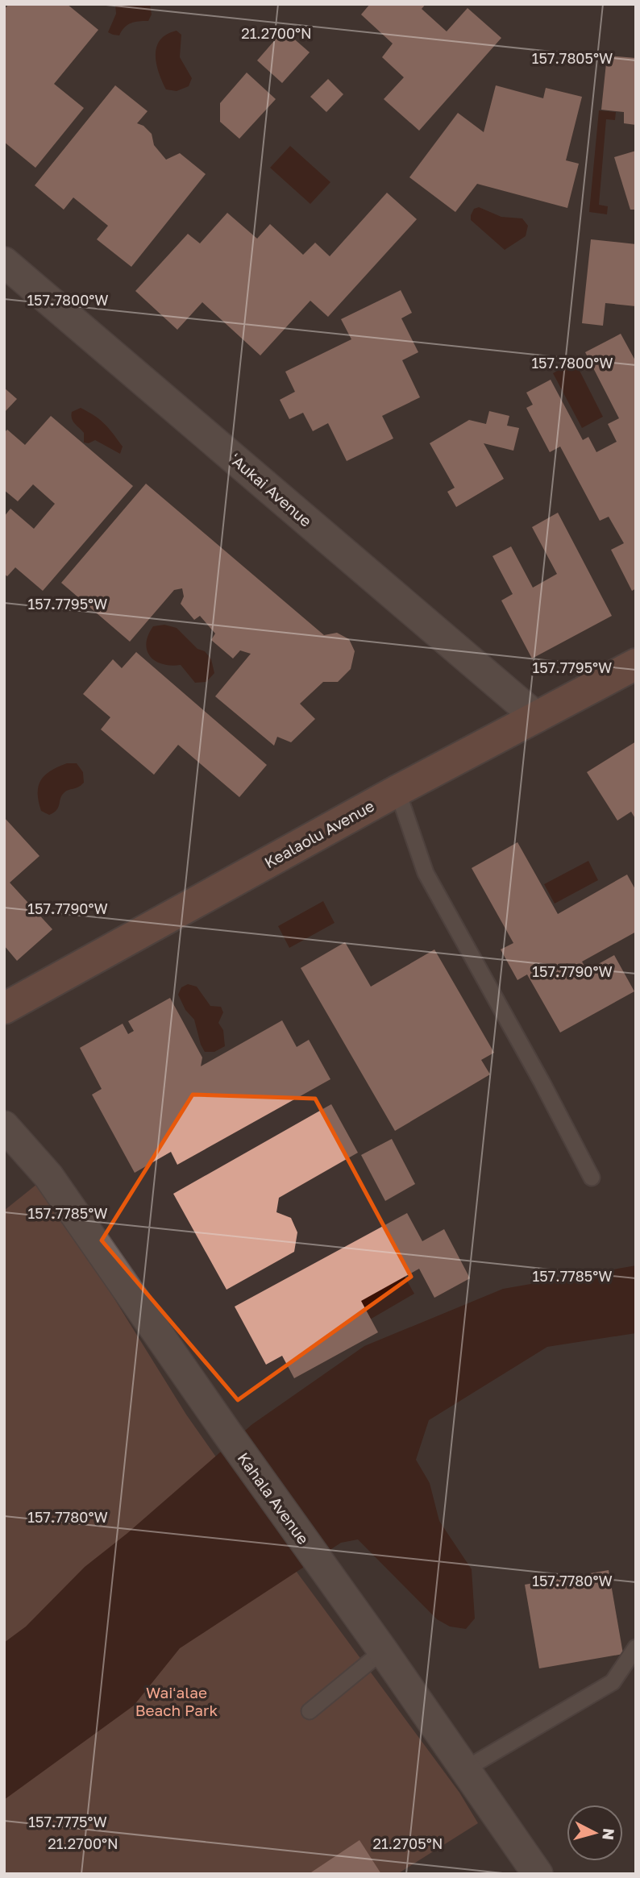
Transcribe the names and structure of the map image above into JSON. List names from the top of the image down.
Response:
{
  "streets": {
    "street": ["ʻAukai Avenue", "Kealaolu Avenue", "Kahala Avenue"]
  },
  "crossings": [
    ["ʻAukai Avenue", "Kealaolu Avenue"]
  ],
  "parks": ["Waiʻalae Beach Park"],
  "north": "right",
  "coordinates": [
    "21.2700°N",
    "157.7805°W",
    "157.7800°W",
    "157.7795°W",
    "157.7790°W",
    "157.7785°W",
    "157.7780°W",
    "157.7775°W",
    "21.2705°N"
  ]
}
